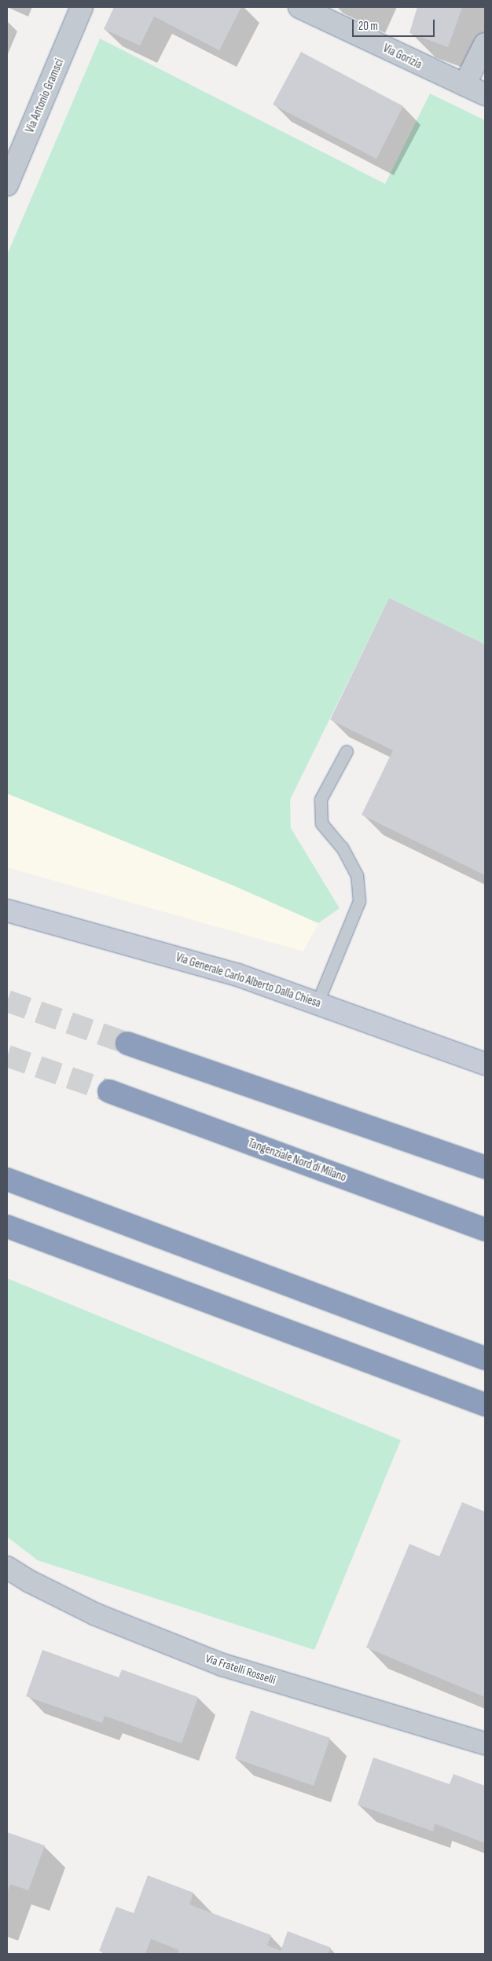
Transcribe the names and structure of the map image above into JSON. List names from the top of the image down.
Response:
{
  "streets": {
    "highway": ["Tangenziale Nord di Milano"],
    "street": [
      "Via Gorizia",
      "Via Antonio Gramsci",
      "Via Generale Carlo Alberto Dalla Chiesa",
      "Via Fratelli Rosselli"
    ]
  },
  "scale_bar": "20 m"
}
